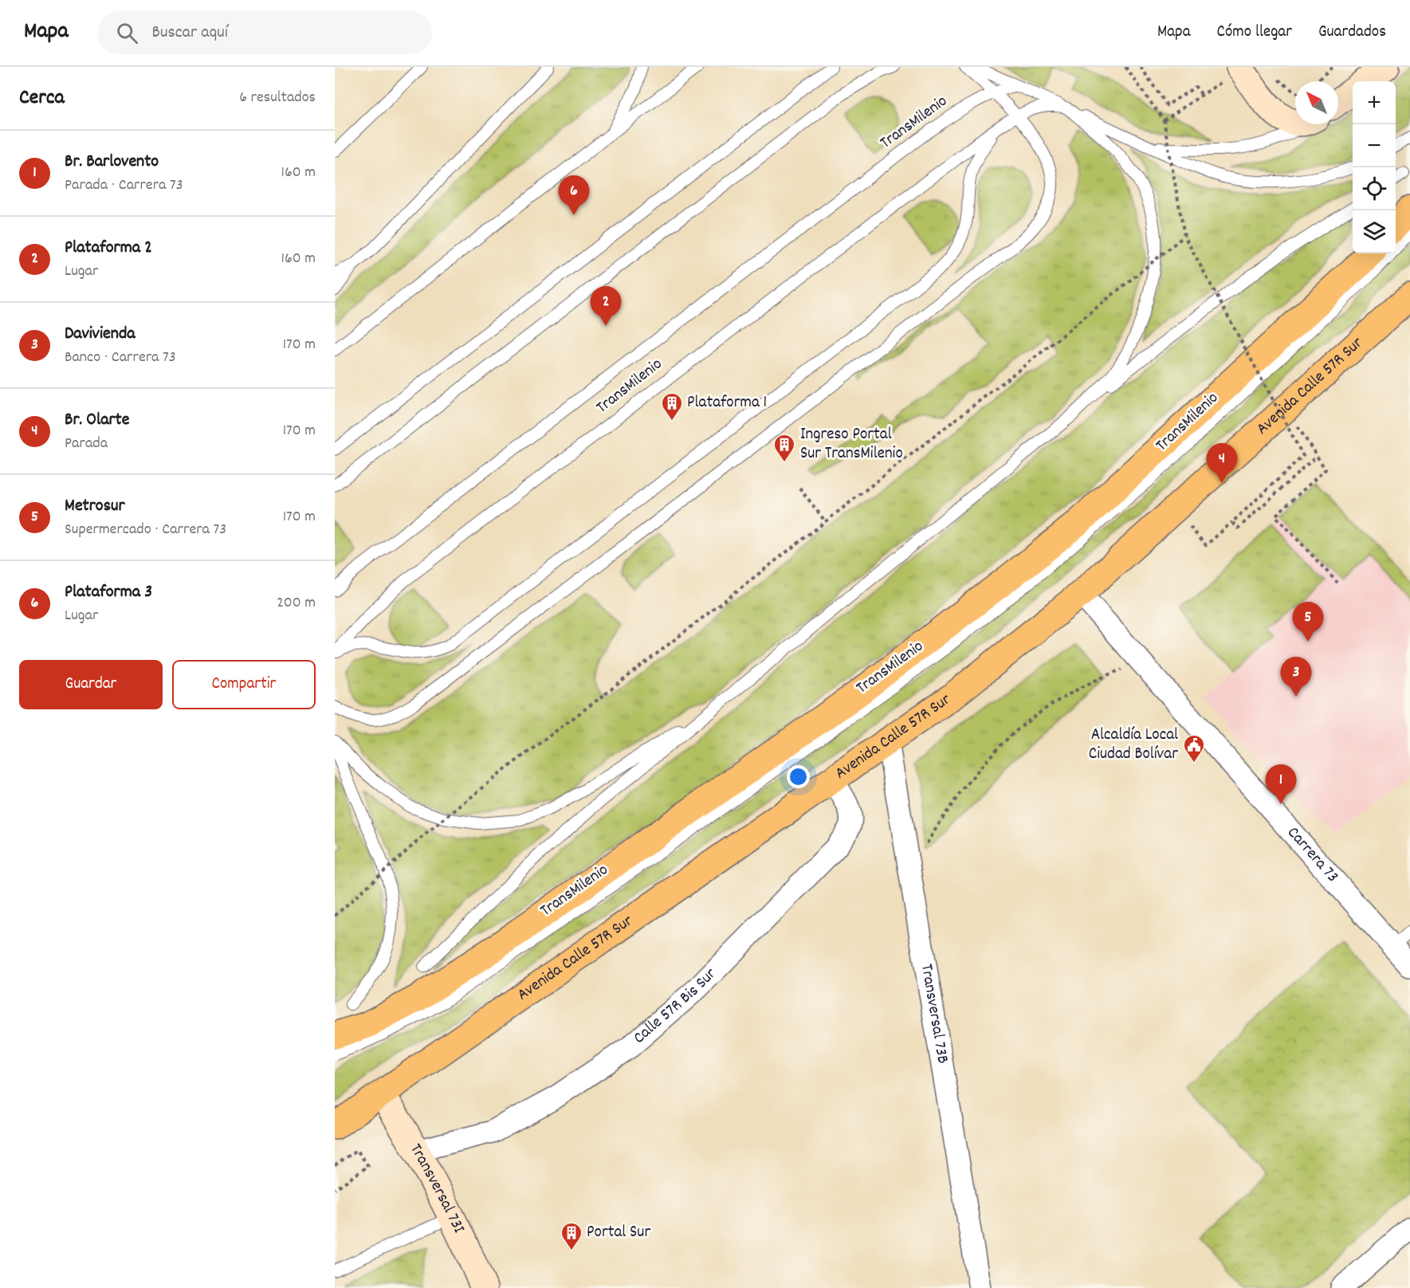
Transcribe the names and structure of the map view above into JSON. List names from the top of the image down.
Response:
{
  "streets": {
    "highway": ["Avenida Calle 57R Sur"],
    "street": [
      "Carrera 73",
      "Calle 57R Bis Sur",
      "Transversal 73B",
      "Transversal 73I"
    ],
    "lane": ["TransMilenio"]
  },
  "crossings": [
    ["Avenida Calle 57R Sur", "Carrera 73"],
    ["Avenida Calle 57R Sur", "Calle 57R Bis Sur"],
    ["Avenida Calle 57R Sur", "Transversal 73B"],
    ["Avenida Calle 57R Sur", "Transversal 73I"],
    ["Calle 57R Bis Sur", "Transversal 73I"]
  ],
  "places": {
    "building": ["Plataforma 1", "Ingreso Portal Sur TransMilenio", "Portal Sur"],
    "public building": ["Alcaldía Local Ciudad Bolívar"]
  },
  "north": "top left",
  "page": {
    "header": "Mapa",
    "search": "Buscar aquí",
    "nav": ["Mapa", "Cómo llegar", "Guardados"],
    "heading": ["Cerca", "6 resultados"],
    "map_buttons": ["+", "−"],
    "list": [
      {
        "mark": "1",
        "name": "Br. Barlovento",
        "note": "Parada · Carrera 73",
        "value": "160 m"
      },
      {
        "mark": "2",
        "name": "Plataforma 2",
        "note": "Lugar",
        "value": "160 m"
      },
      {
        "mark": "3",
        "name": "Davivienda",
        "note": "Banco · Carrera 73",
        "value": "170 m"
      },
      {
        "mark": "4",
        "name": "Br. Olarte",
        "note": "Parada",
        "value": "170 m"
      },
      {
        "mark": "5",
        "name": "Metrosur",
        "note": "Supermercado · Carrera 73",
        "value": "170 m"
      },
      {
        "mark": "6",
        "name": "Plataforma 3",
        "note": "Lugar",
        "value": "200 m"
      }
    ],
    "pins": [
      "6",
      "2",
      "4",
      "5",
      "3",
      "1"
    ],
    "buttons": ["Guardar", "Compartir"]
  }
}
